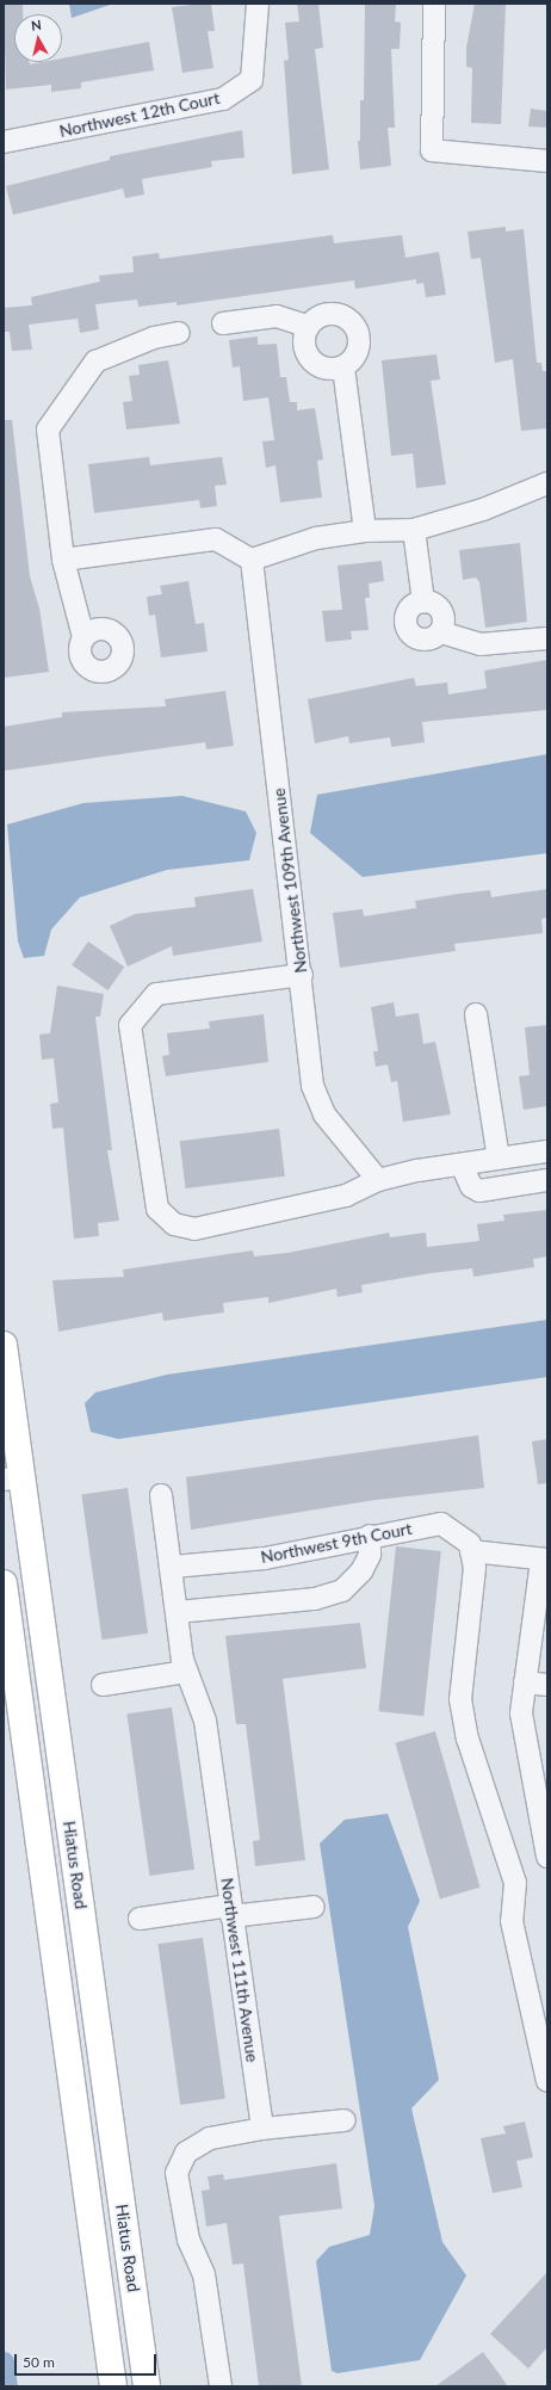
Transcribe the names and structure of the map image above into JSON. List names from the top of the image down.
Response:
{
  "streets": {
    "main road": ["Hiatus Road"],
    "street": [
      "Northwest 12th Court",
      "Northwest 109th Avenue",
      "Northwest 9th Court",
      "Northwest 111th Avenue"
    ]
  },
  "crossings": [
    ["Northwest 9th Court", "Northwest 111th Avenue"]
  ],
  "scale_bar": "50 m",
  "north": "top"
}
